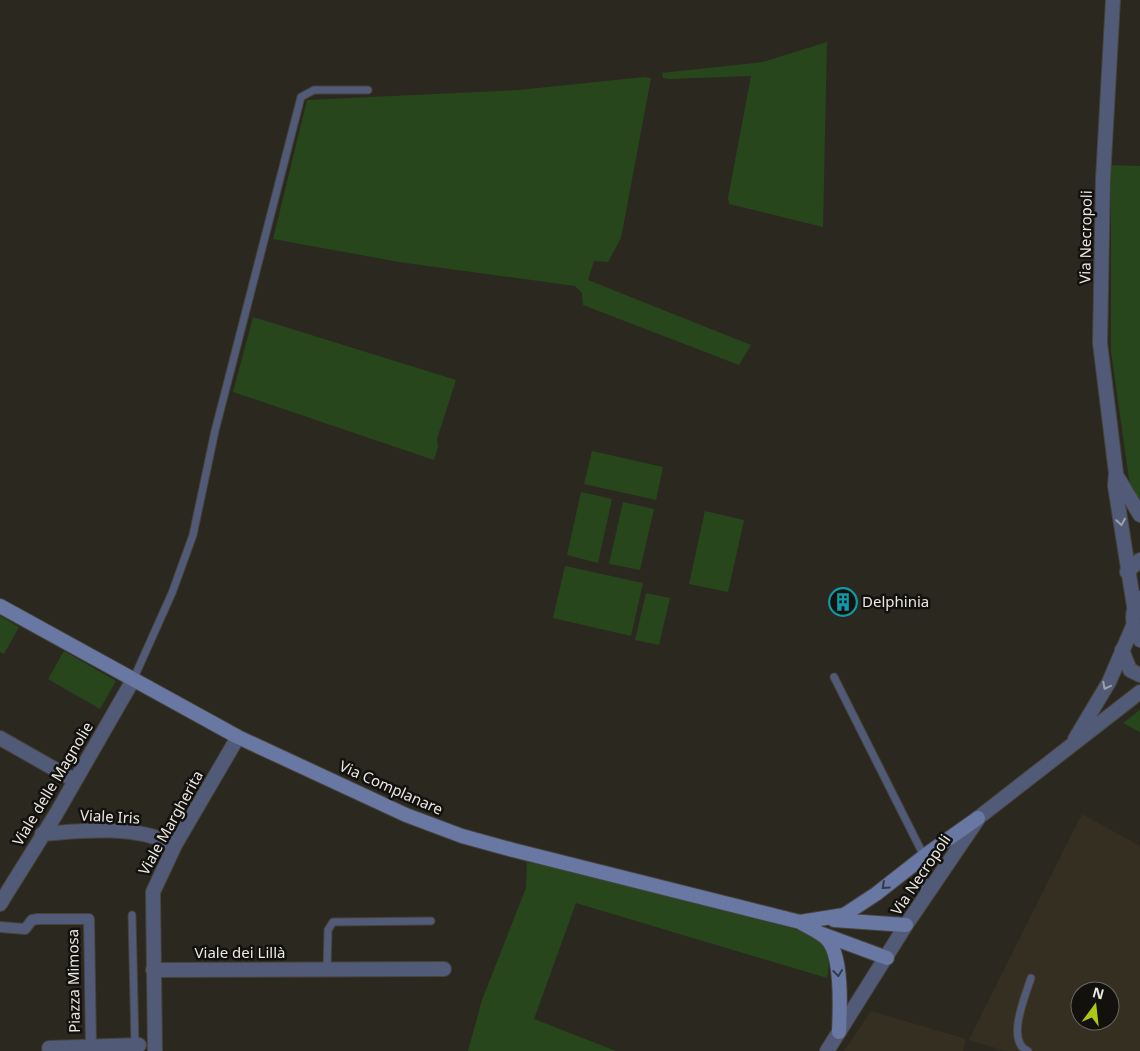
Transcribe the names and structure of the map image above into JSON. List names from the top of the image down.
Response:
{
  "streets": {
    "main road": ["Via Complanare"],
    "street": [
      "Via Necropoli",
      "Viale delle Magnolie",
      "Viale Iris",
      "Viale Margherita",
      "Viale dei Lillà",
      "Piazza Mimosa"
    ]
  },
  "crossings": [
    ["Viale delle Magnolie", "Via Complanare"],
    ["Viale delle Magnolie", "Viale Iris"],
    ["Via Complanare", "Viale Margherita"],
    ["Viale Iris", "Viale Margherita"],
    ["Viale Margherita", "Viale dei Lillà"],
    ["Viale Margherita", "Piazza Mimosa"]
  ],
  "places": {
    "building": ["Delphinia"]
  },
  "north": "top"
}
